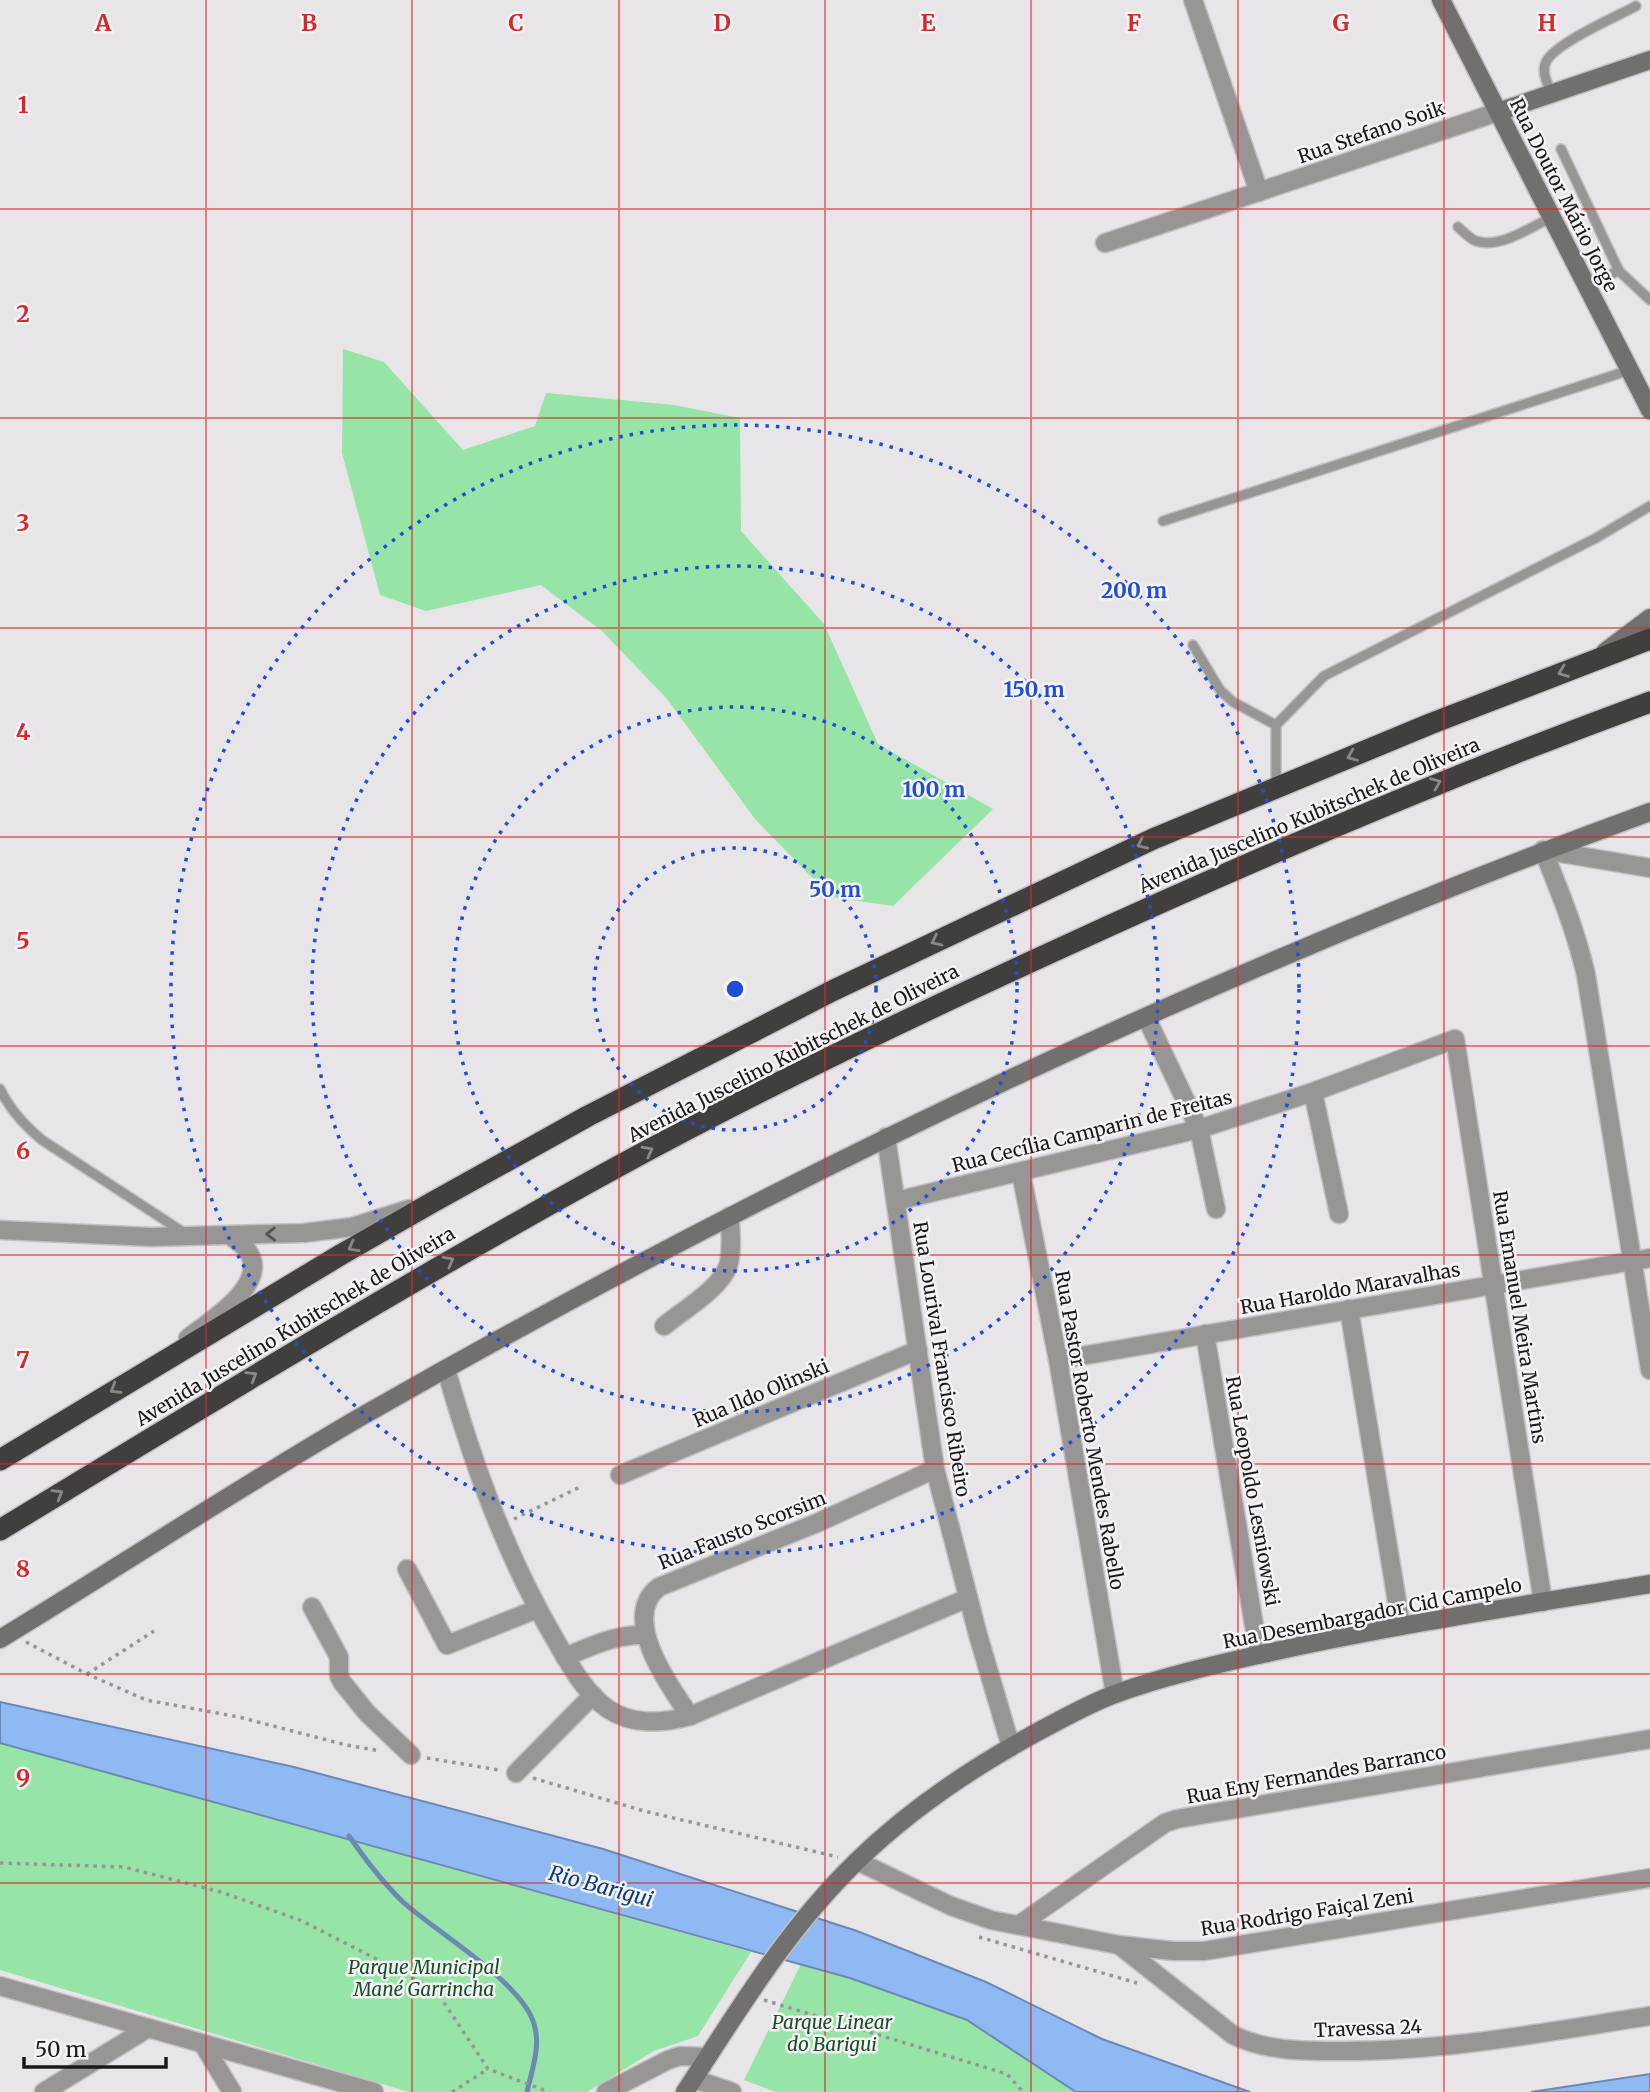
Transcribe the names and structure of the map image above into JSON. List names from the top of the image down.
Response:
{
  "streets": {
    "highway": ["Avenida Juscelino Kubitschek de Oliveira"],
    "street": [
      "Rua Stefano Soik",
      "Rua Doutor Mário Jorge",
      "Rua Cecília Camparin de Freitas",
      "Rua Haroldo Maravalhas",
      "Rua Emanuel Meira Martins",
      "Rua Lourival Francisco Ribeiro",
      "Rua Ildo Olinski",
      "Rua Pastor Roberto Mendes Rabello",
      "Rua Leopoldo Lesniowski",
      "Rua Fausto Scorsim",
      "Rua Desembargador Cid Campelo",
      "Rua Eny Fernandes Barranco",
      "Rua Rodrigo Faiçal Zeni",
      "Travessa 24"
    ]
  },
  "crossings": [
    ["Rua Stefano Soik", "Rua Doutor Mário Jorge"],
    ["Rua Cecília Camparin de Freitas", "Rua Emanuel Meira Martins"],
    ["Rua Cecília Camparin de Freitas", "Rua Lourival Francisco Ribeiro"],
    ["Rua Cecília Camparin de Freitas", "Rua Pastor Roberto Mendes Rabello"],
    ["Rua Haroldo Maravalhas", "Rua Emanuel Meira Martins"],
    ["Rua Haroldo Maravalhas", "Rua Pastor Roberto Mendes Rabello"],
    ["Rua Haroldo Maravalhas", "Rua Leopoldo Lesniowski"],
    ["Rua Emanuel Meira Martins", "Rua Desembargador Cid Campelo"],
    ["Rua Lourival Francisco Ribeiro", "Rua Ildo Olinski"],
    ["Rua Lourival Francisco Ribeiro", "Rua Fausto Scorsim"],
    ["Rua Lourival Francisco Ribeiro", "Rua Desembargador Cid Campelo"],
    ["Rua Pastor Roberto Mendes Rabello", "Rua Desembargador Cid Campelo"],
    ["Rua Leopoldo Lesniowski", "Rua Desembargador Cid Campelo"],
    ["Rua Desembargador Cid Campelo", "Rua Rodrigo Faiçal Zeni"],
    ["Rua Eny Fernandes Barranco", "Rua Rodrigo Faiçal Zeni"],
    ["Rua Rodrigo Faiçal Zeni", "Travessa 24"]
  ],
  "water": ["Rio Barigui"],
  "parks": ["Parque Municipal Mané Garrincha", "Parque Linear do Barigui"],
  "scale_bar": "50 m",
  "grid": {
    "columns": [
      "A",
      "B",
      "C",
      "D",
      "E",
      "F",
      "G",
      "H"
    ],
    "rows": [
      "1",
      "2",
      "3",
      "4",
      "5",
      "6",
      "7",
      "8",
      "9"
    ]
  },
  "rings": [
    "200 m",
    "150 m",
    "100 m",
    "50 m"
  ]
}
